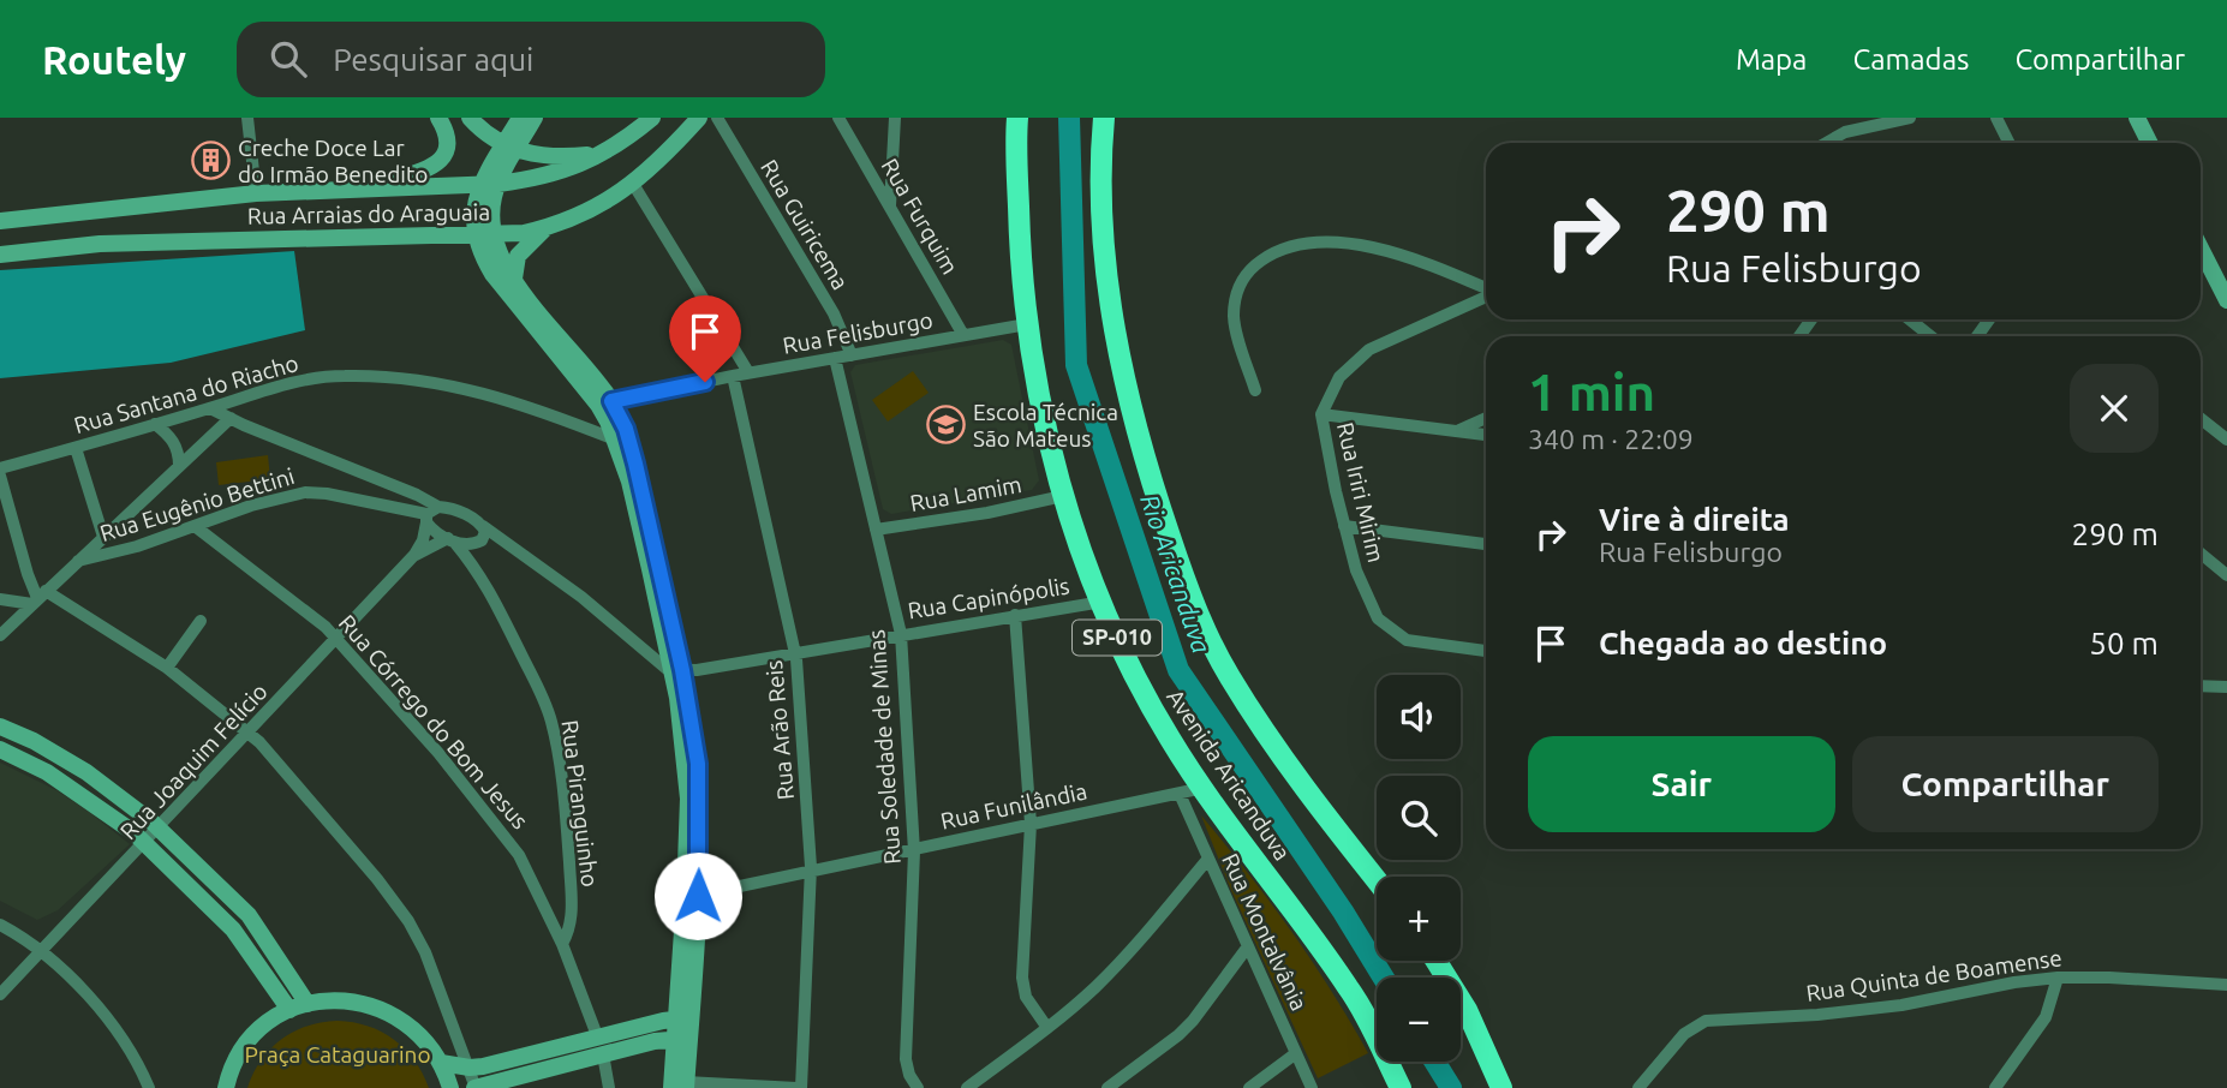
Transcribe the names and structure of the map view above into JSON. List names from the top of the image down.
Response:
{
  "streets": {
    "highway": ["SP-010", "Avenida Aricanduva"],
    "main road": ["Rua Arraias do Araguaia"],
    "street": [
      "Rua Furquim",
      "Rua Guiricema",
      "Rua Felisburgo",
      "Rua Santana do Riacho",
      "Rua Iriri Mirim",
      "Rua Lamim",
      "Rua Eugênio Bettini",
      "Rua Capinópolis",
      "Rua Córrego do Bom Jesus",
      "Rua Arão Reis",
      "Rua Soledade de Minas",
      "Rua Joaquim Felício",
      "Rua Piranguinho",
      "Rua Funilândia",
      "Rua Montalvânia",
      "Rua Quinta de Boamense"
    ]
  },
  "crossings": [
    ["Rua Furquim", "Rua Felisburgo"],
    ["Rua Guiricema", "Rua Felisburgo"],
    ["Rua Felisburgo", "Rua Arão Reis"],
    ["Rua Felisburgo", "Rua Soledade de Minas"],
    ["Rua Felisburgo", "Avenida Aricanduva"],
    ["Rua Lamim", "Rua Soledade de Minas"],
    ["Rua Lamim", "Avenida Aricanduva"],
    ["Rua Eugênio Bettini", "Rua Córrego do Bom Jesus"],
    ["Rua Eugênio Bettini", "Rua Joaquim Felício"],
    ["Rua Eugênio Bettini", "Rua Piranguinho"],
    ["Rua Capinópolis", "Rua Arão Reis"],
    ["Rua Capinópolis", "Rua Soledade de Minas"],
    ["Rua Capinópolis", "Avenida Aricanduva"],
    ["Rua Córrego do Bom Jesus", "Rua Joaquim Felício"],
    ["Rua Córrego do Bom Jesus", "Rua Piranguinho"],
    ["Rua Arão Reis", "Rua Funilândia"],
    ["Rua Soledade de Minas", "Rua Funilândia"],
    ["Rua Joaquim Felício", "Rua Piranguinho"],
    ["Avenida Aricanduva", "Rua Funilândia"],
    ["Rua Funilândia", "Rua Montalvânia"]
  ],
  "water": ["Rio Aricanduva"],
  "parks": ["Praça Cataguarino"],
  "places": {
    "building": ["Creche Doce Lar do Irmão Benedito"],
    "school or university": ["Escola Técnica São Mateus"]
  },
  "page": {
    "header": "Routely",
    "search": "Pesquisar aqui",
    "nav": ["Mapa", "Camadas", "Compartilhar"],
    "turn": ["290 m", "Rua Felisburgo"],
    "heading": ["1 min", "340 m · 22:09"],
    "list": [
      {
        "name": "Vire à direita",
        "note": "Rua Felisburgo",
        "value": "290 m"
      },
      {
        "name": "Chegada ao destino",
        "value": "50 m"
      }
    ],
    "map_buttons": ["+", "−"],
    "buttons": ["Sair", "Compartilhar"]
  }
}
